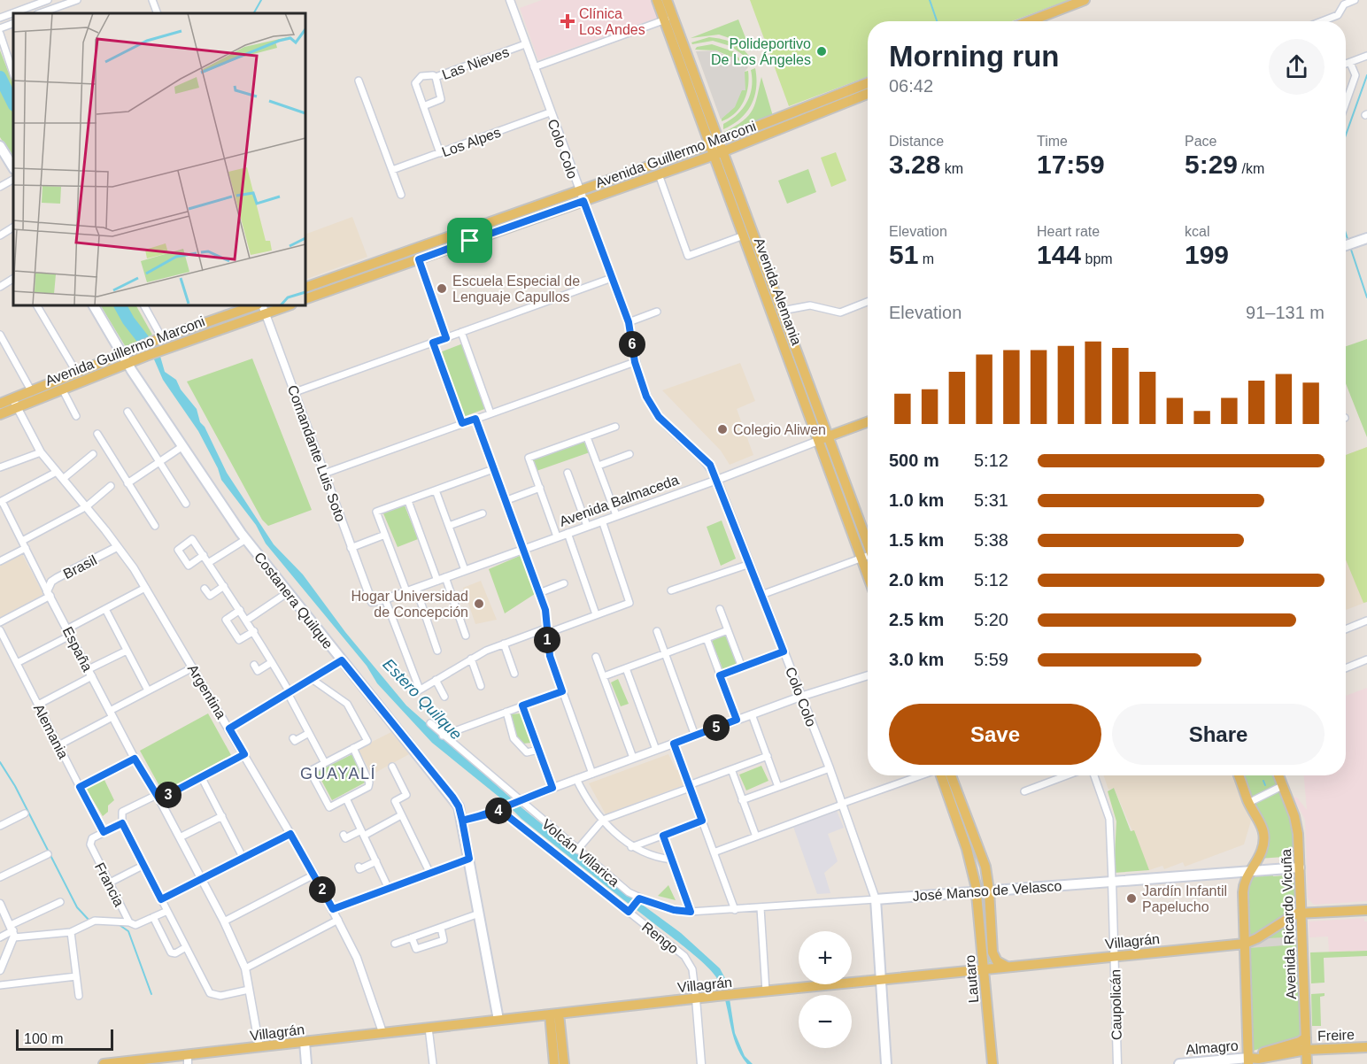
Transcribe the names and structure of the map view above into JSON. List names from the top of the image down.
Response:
{
  "streets": {
    "main road": [
      "Colo Colo",
      "Avenida Guillermo Marconi",
      "Avenida Alemania",
      "Avenida Balmaceda",
      "Costanera Quilque",
      "José Manso de Velasco",
      "Avenida Ricardo Vicuña",
      "Villagrán",
      "Lautaro",
      "Freire",
      "Almagro"
    ],
    "street": [
      "Las Nieves",
      "Los Alpes",
      "Comandante Luis Soto",
      "Brasil",
      "España",
      "Argentina",
      "Alemania",
      "Volcán Villarica",
      "Francia",
      "Rengo",
      "Caupolicán"
    ]
  },
  "crossings": [
    ["Las Nieves", "Colo Colo"],
    ["Los Alpes", "Colo Colo"],
    ["Colo Colo", "Avenida Guillermo Marconi"],
    ["Colo Colo", "Avenida Balmaceda"],
    ["Colo Colo", "José Manso de Velasco"],
    ["Colo Colo", "Villagrán"],
    ["Avenida Guillermo Marconi", "Avenida Alemania"],
    ["Avenida Guillermo Marconi", "Comandante Luis Soto"],
    ["Avenida Guillermo Marconi", "Costanera Quilque"],
    ["Avenida Guillermo Marconi", "Argentina"],
    ["Avenida Alemania", "Avenida Balmaceda"],
    ["Comandante Luis Soto", "Avenida Balmaceda"],
    ["Brasil", "España"],
    ["Brasil", "Argentina"],
    ["Costanera Quilque", "Villagrán"],
    ["España", "Villagrán"],
    ["Argentina", "Villagrán"],
    ["Alemania", "Francia"],
    ["Volcán Villarica", "José Manso de Velasco"],
    ["José Manso de Velasco", "Avenida Ricardo Vicuña"],
    ["José Manso de Velasco", "Lautaro"],
    ["José Manso de Velasco", "Caupolicán"],
    ["Avenida Ricardo Vicuña", "Villagrán"],
    ["Avenida Ricardo Vicuña", "Freire"],
    ["Avenida Ricardo Vicuña", "Almagro"],
    ["Rengo", "Villagrán"],
    ["Villagrán", "Lautaro"],
    ["Villagrán", "Caupolicán"],
    ["Freire", "Almagro"]
  ],
  "districts": ["GUAYALÍ"],
  "water": ["Estero Quilque"],
  "places": {
    "health": ["Clínica Los Andes"],
    "other": [
      "Polideportivo De Los Ángeles",
      "Escuela Especial de Lenguaje Capullos",
      "Colegio Aliwen",
      "Hogar Universidad de Concepción",
      "Jardín Infantil Papelucho"
    ]
  },
  "scale_bar": "100 m",
  "page": {
    "heading": ["Morning run", "06:42"],
    "stats": [
      ["Distance", "3.28 km"],
      ["Time", "17:59"],
      ["Pace", "5:29 /km"],
      ["Elevation", "51 m"],
      ["Heart rate", "144 bpm"],
      ["kcal", "199"]
    ],
    "chart": ["Elevation", "91–131 m"],
    "pins": [
      "6",
      "1",
      "5",
      "3",
      "4",
      "2"
    ],
    "list": [
      {
        "name": "500 m",
        "note": "5:12"
      },
      {
        "name": "1.0 km",
        "note": "5:31"
      },
      {
        "name": "1.5 km",
        "note": "5:38"
      },
      {
        "name": "2.0 km",
        "note": "5:12"
      },
      {
        "name": "2.5 km",
        "note": "5:20"
      },
      {
        "name": "3.0 km",
        "note": "5:59"
      }
    ],
    "buttons": ["Save", "Share"],
    "map_buttons": ["+", "−"],
    "scale": "100 m"
  }
}
